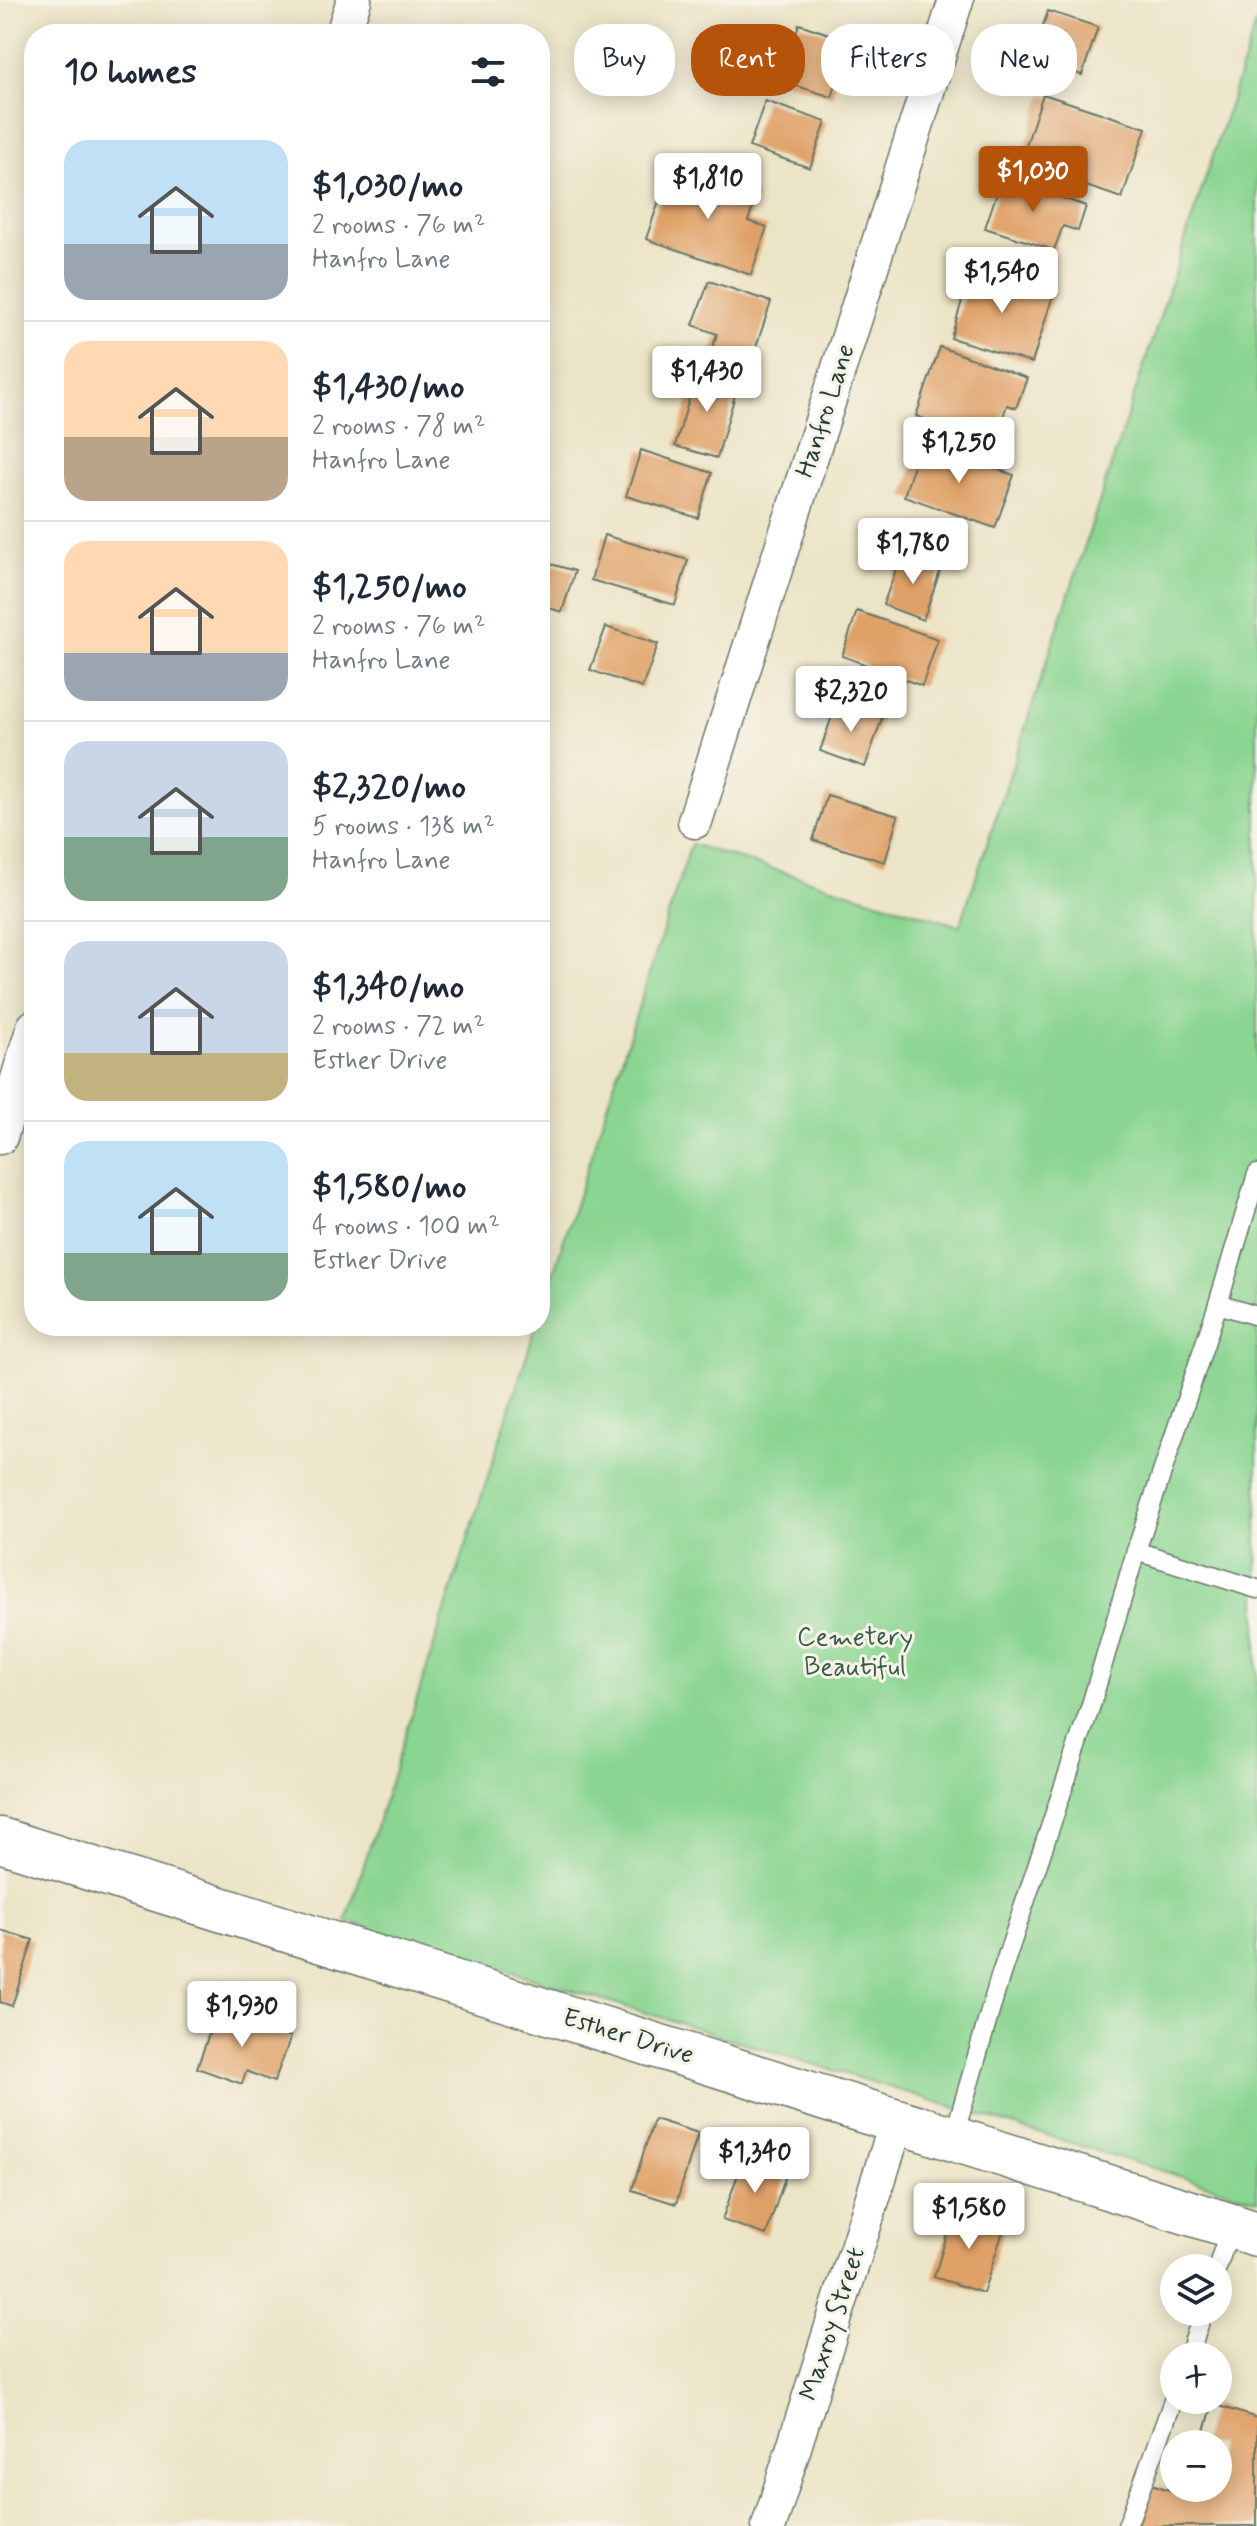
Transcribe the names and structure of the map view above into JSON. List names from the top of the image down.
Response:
{
  "streets": {
    "street": ["Hanfro Lane", "Esther Drive", "Maxroy Street"]
  },
  "crossings": [
    ["Esther Drive", "Maxroy Street"]
  ],
  "parks": ["Cemetery Beautiful"],
  "page": {
    "chip": [
      "Buy",
      "Rent",
      "Filters",
      "New"
    ],
    "heading": "10 homes",
    "list": [
      {
        "name": "$1,030/mo",
        "note": "2 rooms · 76 m² · Hanfro Lane"
      },
      {
        "name": "$1,430/mo",
        "note": "2 rooms · 78 m² · Hanfro Lane"
      },
      {
        "name": "$1,250/mo",
        "note": "2 rooms · 76 m² · Hanfro Lane"
      },
      {
        "name": "$2,320/mo",
        "note": "5 rooms · 138 m² · Hanfro Lane"
      },
      {
        "name": "$1,340/mo",
        "note": "2 rooms · 72 m² · Esther Drive"
      },
      {
        "name": "$1,580/mo",
        "note": "4 rooms · 100 m² · Esther Drive"
      }
    ],
    "price": [
      "$1,030",
      "$1,810",
      "$1,540",
      "$1,430",
      "$1,250",
      "$1,780",
      "$2,320",
      "$1,930",
      "$1,340",
      "$1,580"
    ],
    "map_buttons": ["+", "−"]
  }
}
